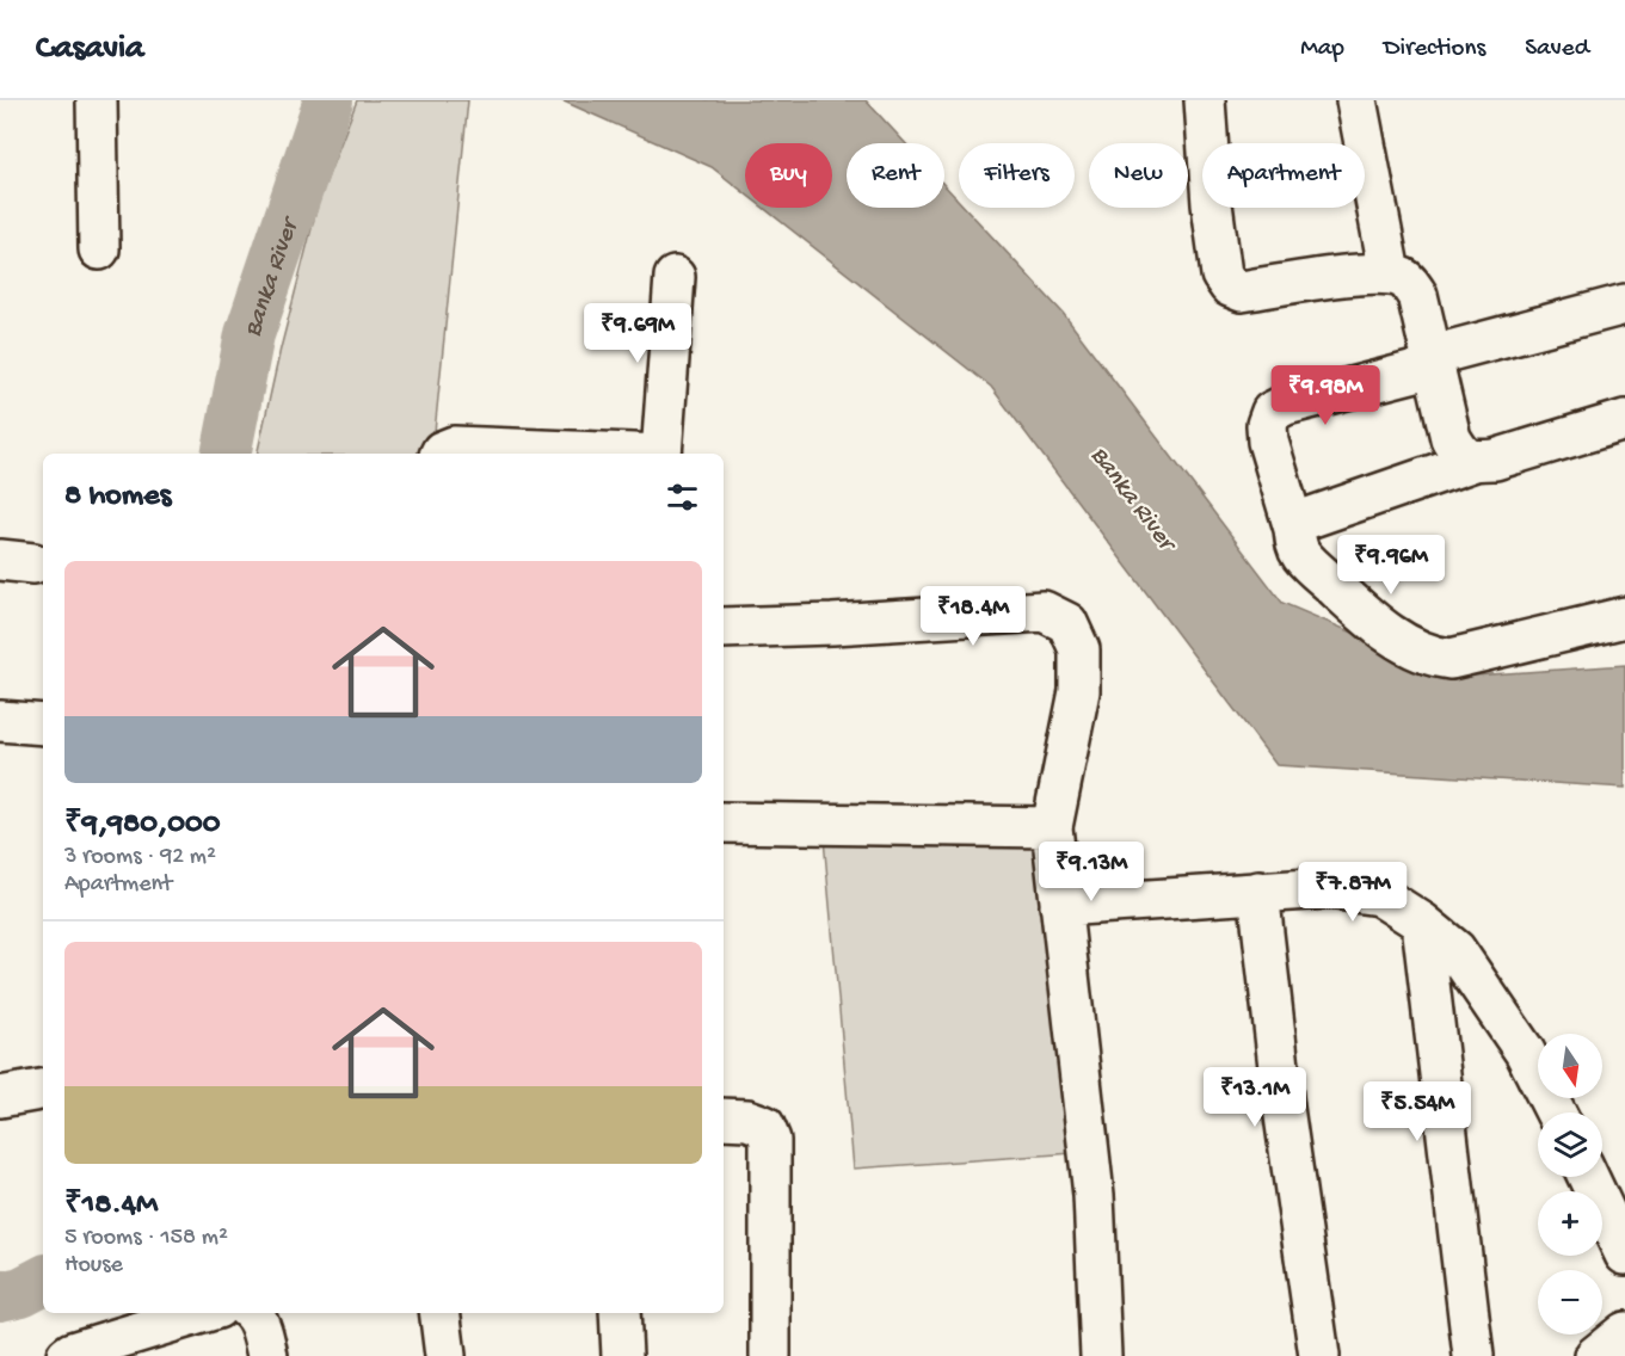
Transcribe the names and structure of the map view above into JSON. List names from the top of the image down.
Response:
{
  "water": ["Banka River"],
  "north": "bottom",
  "page": {
    "header": "Casavia",
    "nav": ["Map", "Directions", "Saved"],
    "chip": [
      "Buy",
      "Rent",
      "Filters",
      "New",
      "Apartment"
    ],
    "price": [
      "₹9.69M",
      "₹9.98M",
      "₹9.96M",
      "₹18.4M",
      "₹9.13M",
      "₹7.87M",
      "₹13.1M",
      "₹5.54M"
    ],
    "heading": "8 homes",
    "list": [
      {
        "name": "₹9,980,000",
        "note": "3 rooms · 92 m² · Apartment"
      },
      {
        "name": "₹18.4M",
        "note": "5 rooms · 158 m² · House"
      }
    ],
    "map_buttons": ["+", "−"]
  }
}
